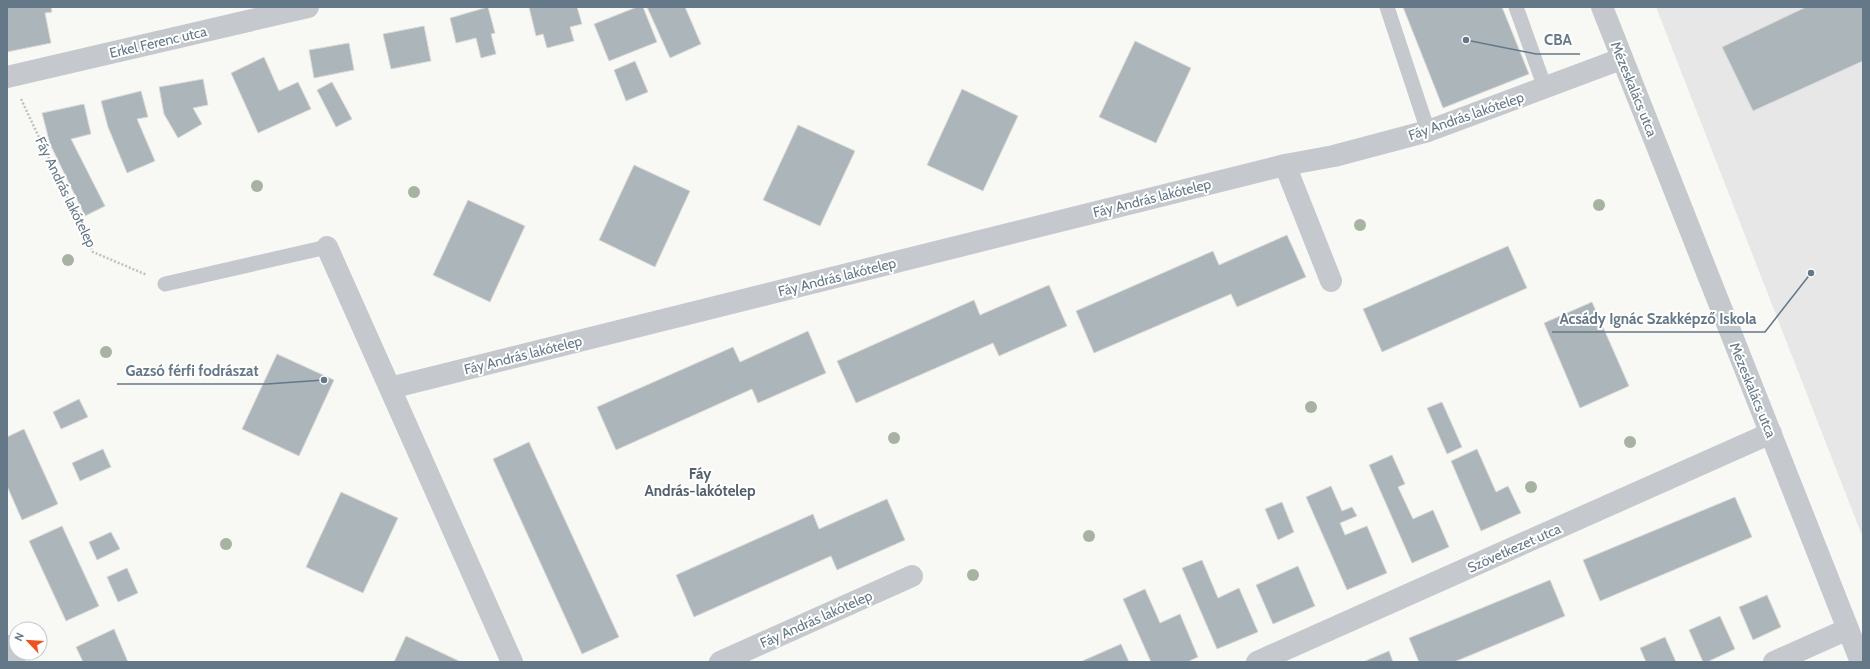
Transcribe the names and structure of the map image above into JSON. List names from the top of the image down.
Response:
{
  "streets": {
    "street": [
      "Erkel Ferenc utca",
      "Mézeskalács utca",
      "Fáy András lakótelep",
      "Szövetkezet utca"
    ]
  },
  "crossings": [
    ["Erkel Ferenc utca", "Fáy András lakótelep"],
    ["Mézeskalács utca", "Fáy András lakótelep"],
    ["Mézeskalács utca", "Szövetkezet utca"]
  ],
  "districts": ["Fáy András-lakótelep"],
  "places": ["CBA", "Acsády Ignác Szakképző Iskola", "Gazsó férfi fodrászat"],
  "north": "top left"
}
